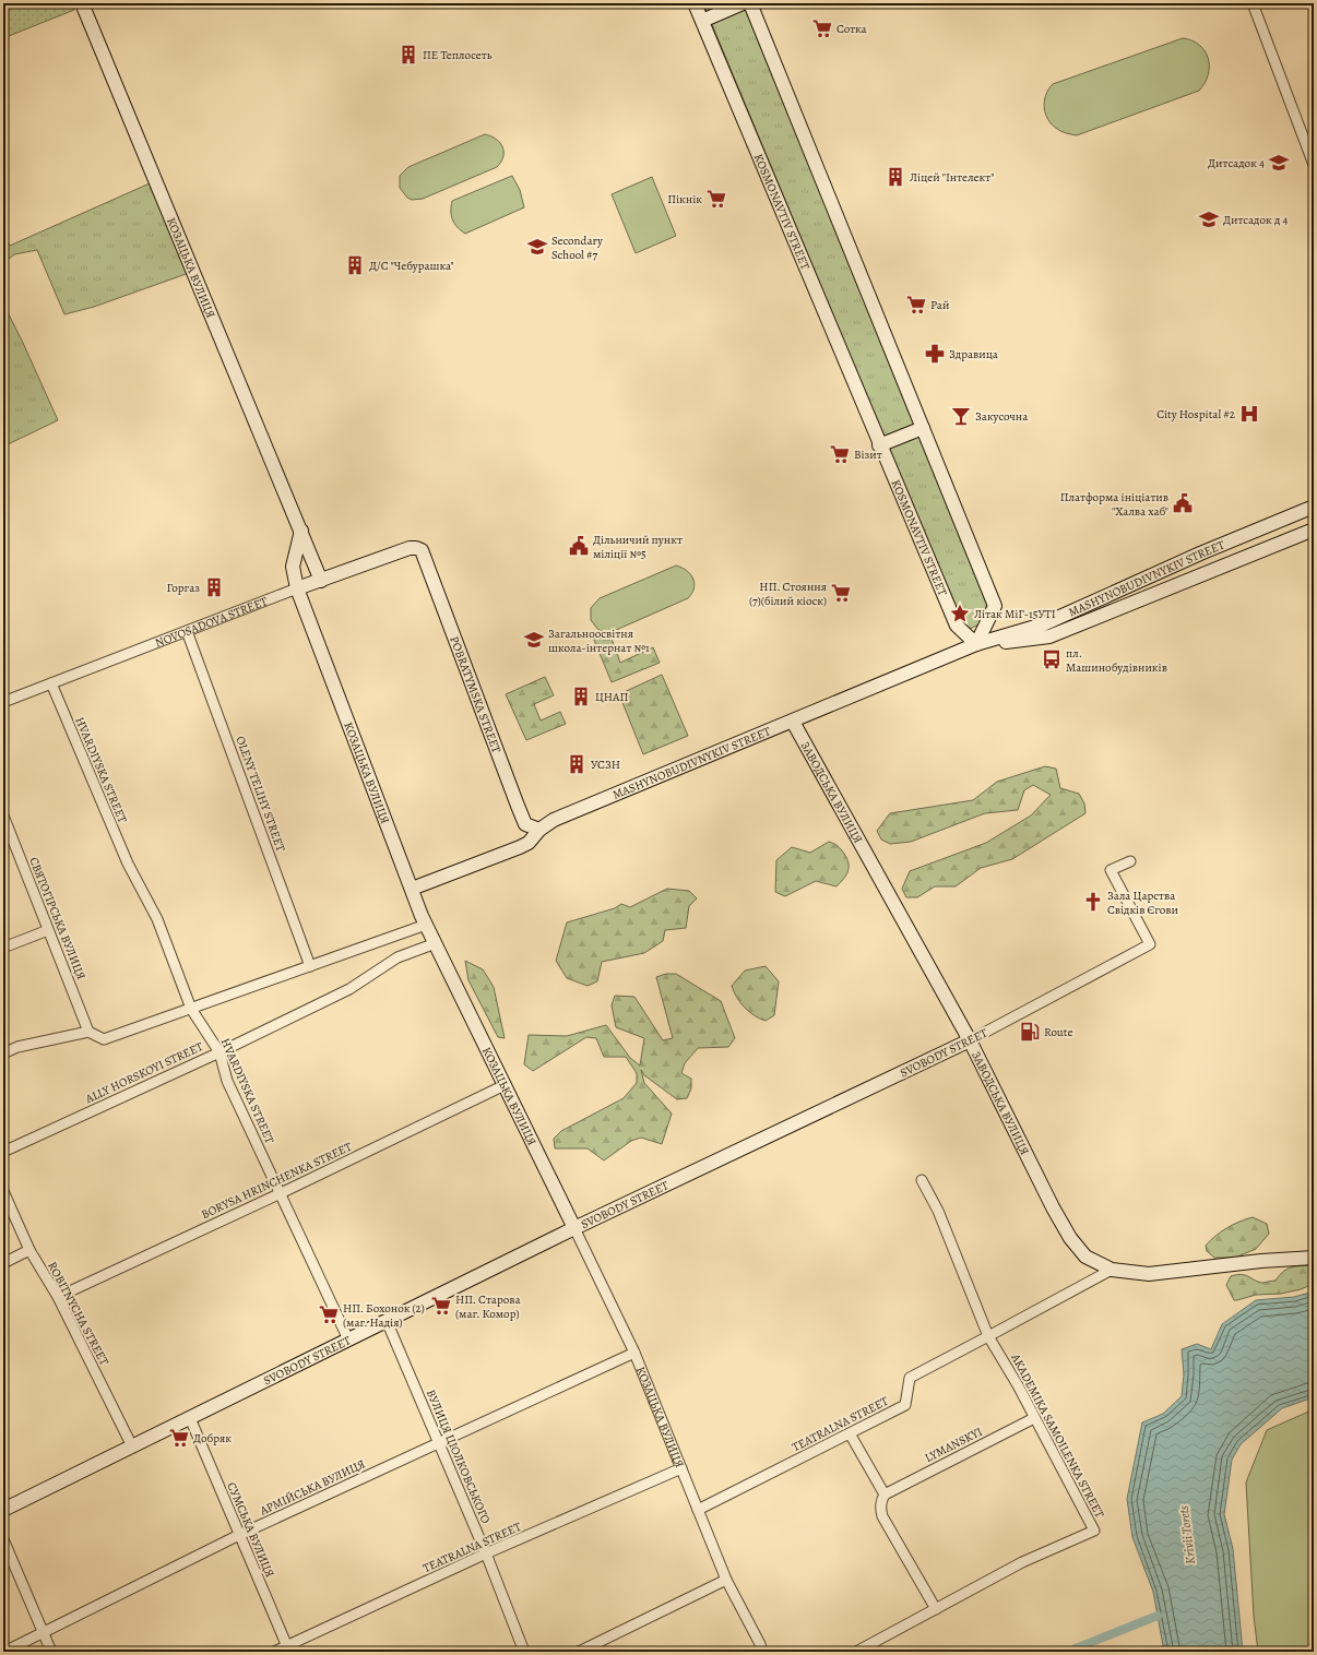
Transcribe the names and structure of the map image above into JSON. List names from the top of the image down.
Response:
{
  "streets": {
    "street": [
      "KOSMONAVTIV STREET",
      "КОЗАЦЬКА ВУЛИЦЯ",
      "MASHYNOBUDIVNYKIV STREET",
      "NOVOSADOVA STREET",
      "POBRATYMSKA STREET",
      "HVARDIYSKA STREET",
      "ЗАВОДСЬКА ВУЛИЦЯ",
      "OLENY TELIHY STREET",
      "СВЯТОГІРСЬКА ВУЛИЦЯ",
      "SVOBODY STREET",
      "ALLY HORSKOYI STREET",
      "BORYSA HRINCHENKA STREET",
      "ROBITNYCHA STREET",
      "TEATRALNA STREET",
      "AKADEMIKA SAMOILENKA STREET",
      "LYMANSKYI",
      "ВУЛИЦЯ ЦІОЛКОВСЬКОГО",
      "АРМІЙСЬКА ВУЛИЦЯ",
      "СУМСЬКА ВУЛИЦЯ"
    ]
  },
  "crossings": [
    ["KOSMONAVTIV STREET", "MASHYNOBUDIVNYKIV STREET"],
    ["КОЗАЦЬКА ВУЛИЦЯ", "MASHYNOBUDIVNYKIV STREET"],
    ["КОЗАЦЬКА ВУЛИЦЯ", "NOVOSADOVA STREET"],
    ["КОЗАЦЬКА ВУЛИЦЯ", "SVOBODY STREET"],
    ["КОЗАЦЬКА ВУЛИЦЯ", "ALLY HORSKOYI STREET"],
    ["КОЗАЦЬКА ВУЛИЦЯ", "BORYSA HRINCHENKA STREET"],
    ["КОЗАЦЬКА ВУЛИЦЯ", "TEATRALNA STREET"],
    ["КОЗАЦЬКА ВУЛИЦЯ", "АРМІЙСЬКА ВУЛИЦЯ"],
    ["MASHYNOBUDIVNYKIV STREET", "POBRATYMSKA STREET"],
    ["MASHYNOBUDIVNYKIV STREET", "ЗАВОДСЬКА ВУЛИЦЯ"],
    ["NOVOSADOVA STREET", "POBRATYMSKA STREET"],
    ["NOVOSADOVA STREET", "HVARDIYSKA STREET"],
    ["NOVOSADOVA STREET", "OLENY TELIHY STREET"],
    ["HVARDIYSKA STREET", "SVOBODY STREET"],
    ["HVARDIYSKA STREET", "ALLY HORSKOYI STREET"],
    ["HVARDIYSKA STREET", "BORYSA HRINCHENKA STREET"],
    ["ЗАВОДСЬКА ВУЛИЦЯ", "SVOBODY STREET"],
    ["ЗАВОДСЬКА ВУЛИЦЯ", "TEATRALNA STREET"],
    ["SVOBODY STREET", "ROBITNYCHA STREET"],
    ["SVOBODY STREET", "ВУЛИЦЯ ЦІОЛКОВСЬКОГО"],
    ["SVOBODY STREET", "СУМСЬКА ВУЛИЦЯ"],
    ["BORYSA HRINCHENKA STREET", "ROBITNYCHA STREET"],
    ["TEATRALNA STREET", "AKADEMIKA SAMOILENKA STREET"],
    ["TEATRALNA STREET", "ВУЛИЦЯ ЦІОЛКОВСЬКОГО"],
    ["TEATRALNA STREET", "СУМСЬКА ВУЛИЦЯ"],
    ["AKADEMIKA SAMOILENKA STREET", "LYMANSKYI"],
    ["ВУЛИЦЯ ЦІОЛКОВСЬКОГО", "АРМІЙСЬКА ВУЛИЦЯ"],
    ["АРМІЙСЬКА ВУЛИЦЯ", "СУМСЬКА ВУЛИЦЯ"]
  ],
  "water": ["Krivii Torets"],
  "places": {
    "supermarket": [
      "Сотка",
      "Пікнік",
      "Рай",
      "Візит",
      "НП. Стояння (7)(білий кіоск)",
      "НП. Старова (маг. Комор)",
      "НП. Бохонок (2) (маг. Надія)",
      "Добряк"
    ],
    "building": [
      "ПЕ Теплосеть",
      "Ліцей \"Інтелект\"",
      "Д/С \"Чебурашка\"",
      "Горгаз",
      "ЦНАП",
      "УСЗН"
    ],
    "school or university": [
      "Дитсадок 4",
      "Дитсадок д 4",
      "Secondary School #7",
      "Загальноосвітня школа-інтернат №1"
    ],
    "pharmacy": ["Здравица"],
    "hospital": ["City Hospital #2"],
    "bar": ["Закусочна"],
    "public building": ["Платформа ініціатив \"Халва хаб\"", "Дільничий пункт міліції №5"],
    "place": ["Літак МіГ-15УТІ"],
    "bus stop": ["пл. Машинобудівників"],
    "church": ["Зала Царства Свідків Єгови"],
    "fuel station": ["Route"]
  }
}
